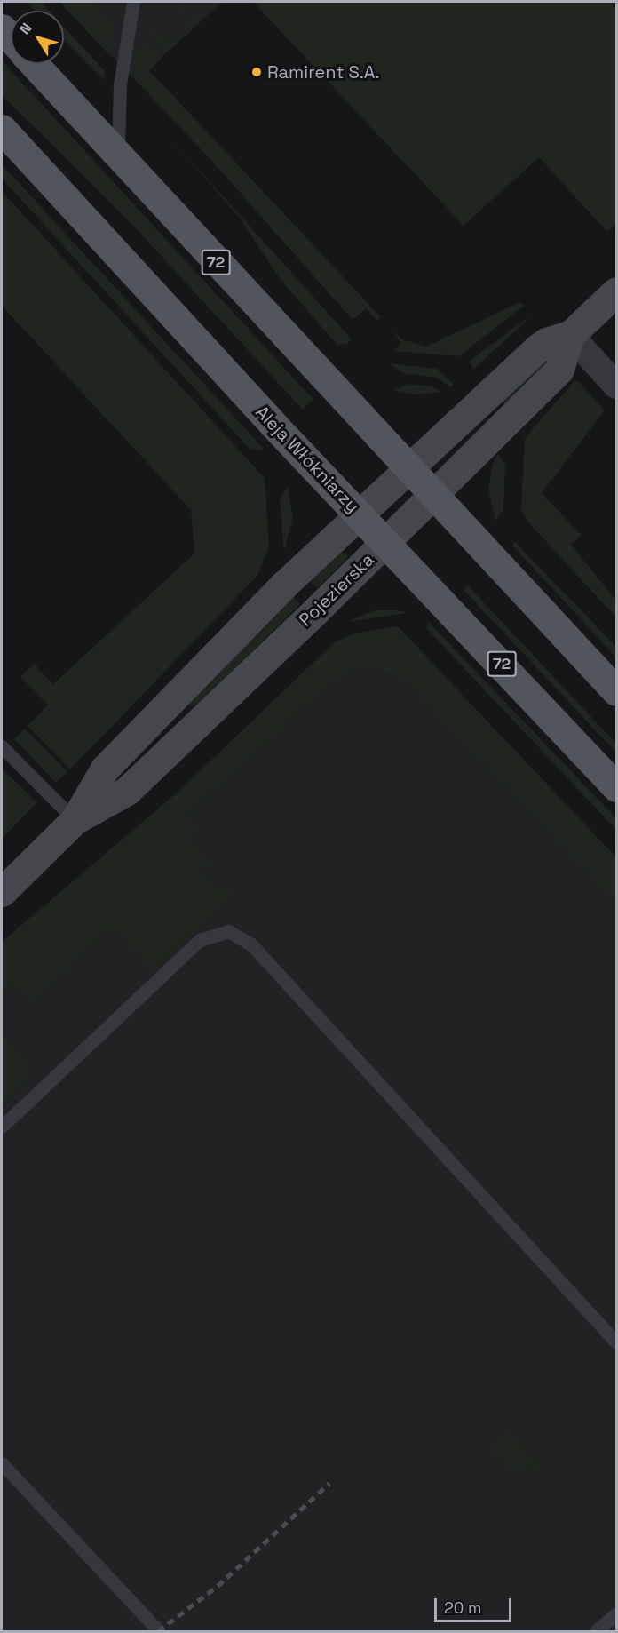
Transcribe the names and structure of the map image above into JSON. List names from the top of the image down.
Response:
{
  "streets": {
    "main road": ["72", "Aleja Włókniarzy"],
    "street": ["Pojezierska"]
  },
  "crossings": [
    ["72", "Pojezierska"],
    ["Aleja Włókniarzy", "Pojezierska"]
  ],
  "places": ["Ramirent S.A."],
  "scale_bar": "20 m",
  "north": "top left"
}
